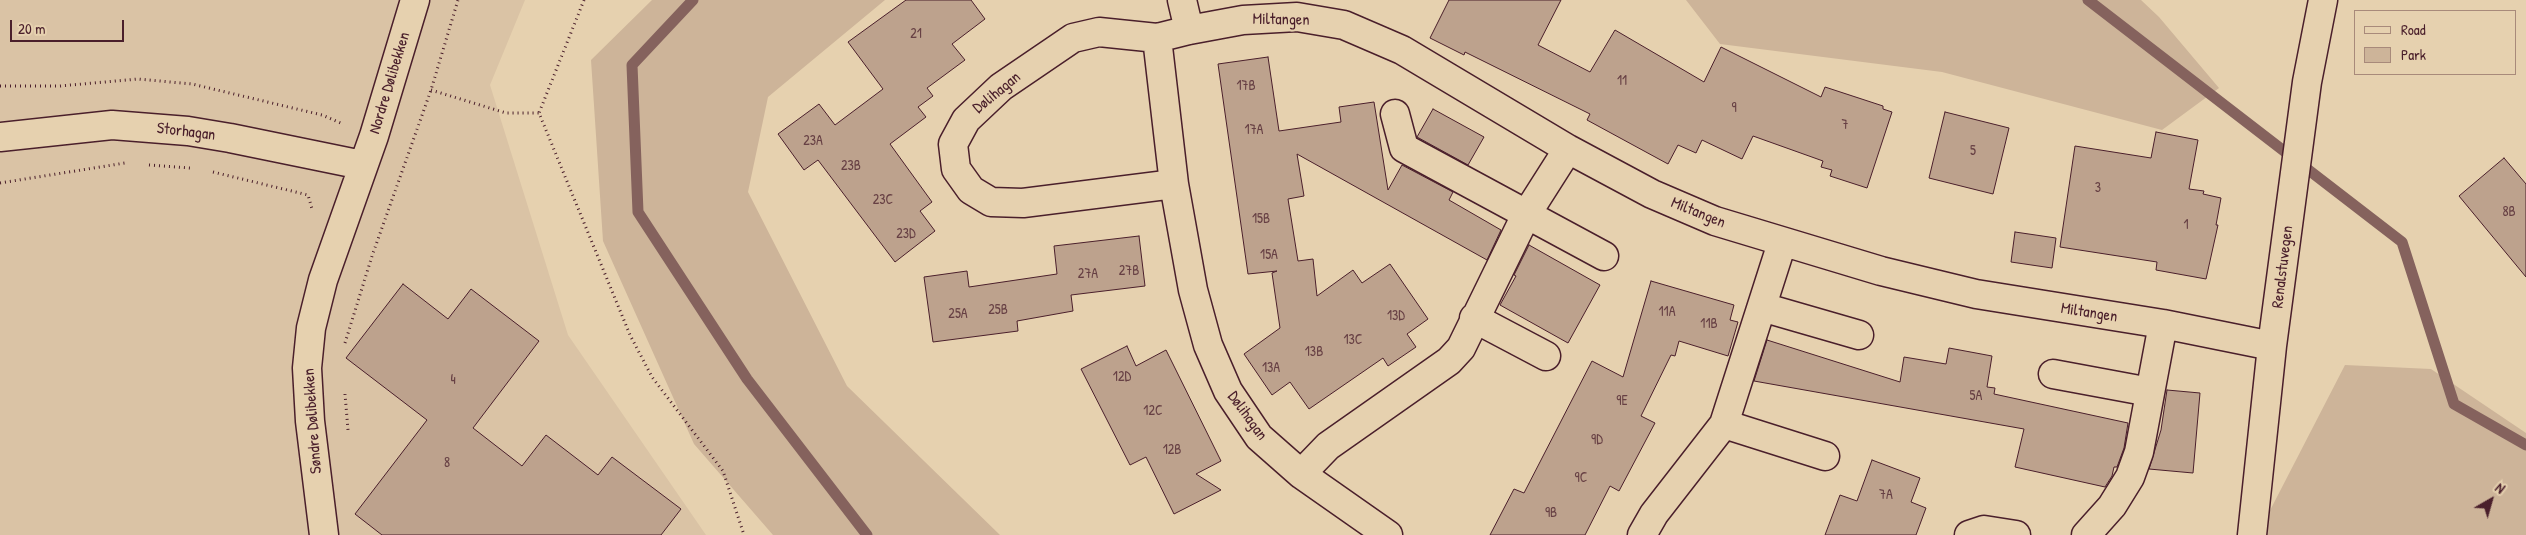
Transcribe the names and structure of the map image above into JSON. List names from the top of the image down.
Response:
{
  "streets": {
    "street": [
      "Miltangen",
      "Nordre Dølibekken",
      "Dølihagan",
      "Storhagan",
      "Renalstuvegen",
      "Søndre Dølibekken"
    ]
  },
  "crossings": [
    ["Miltangen", "Dølihagan"],
    ["Miltangen", "Renalstuvegen"],
    ["Nordre Dølibekken", "Storhagan"],
    ["Nordre Dølibekken", "Søndre Dølibekken"],
    ["Storhagan", "Søndre Dølibekken"]
  ],
  "house_numbers": [
    "21",
    "11",
    "17B",
    "9",
    "7",
    "17A",
    "23A",
    "5",
    "23B",
    "3",
    "23C",
    "8B",
    "15B",
    "1",
    "23D",
    "15A",
    "27B",
    "27A",
    "25B",
    "11A",
    "25A",
    "13D",
    "11B",
    "13C",
    "13B",
    "13A",
    "12D",
    "4",
    "5A",
    "9E",
    "12C",
    "9D",
    "12B",
    "8",
    "9C",
    "7A",
    "9B"
  ],
  "legend": ["Road", "Park"],
  "scale_bar": "20 m",
  "north": "top right"
}
